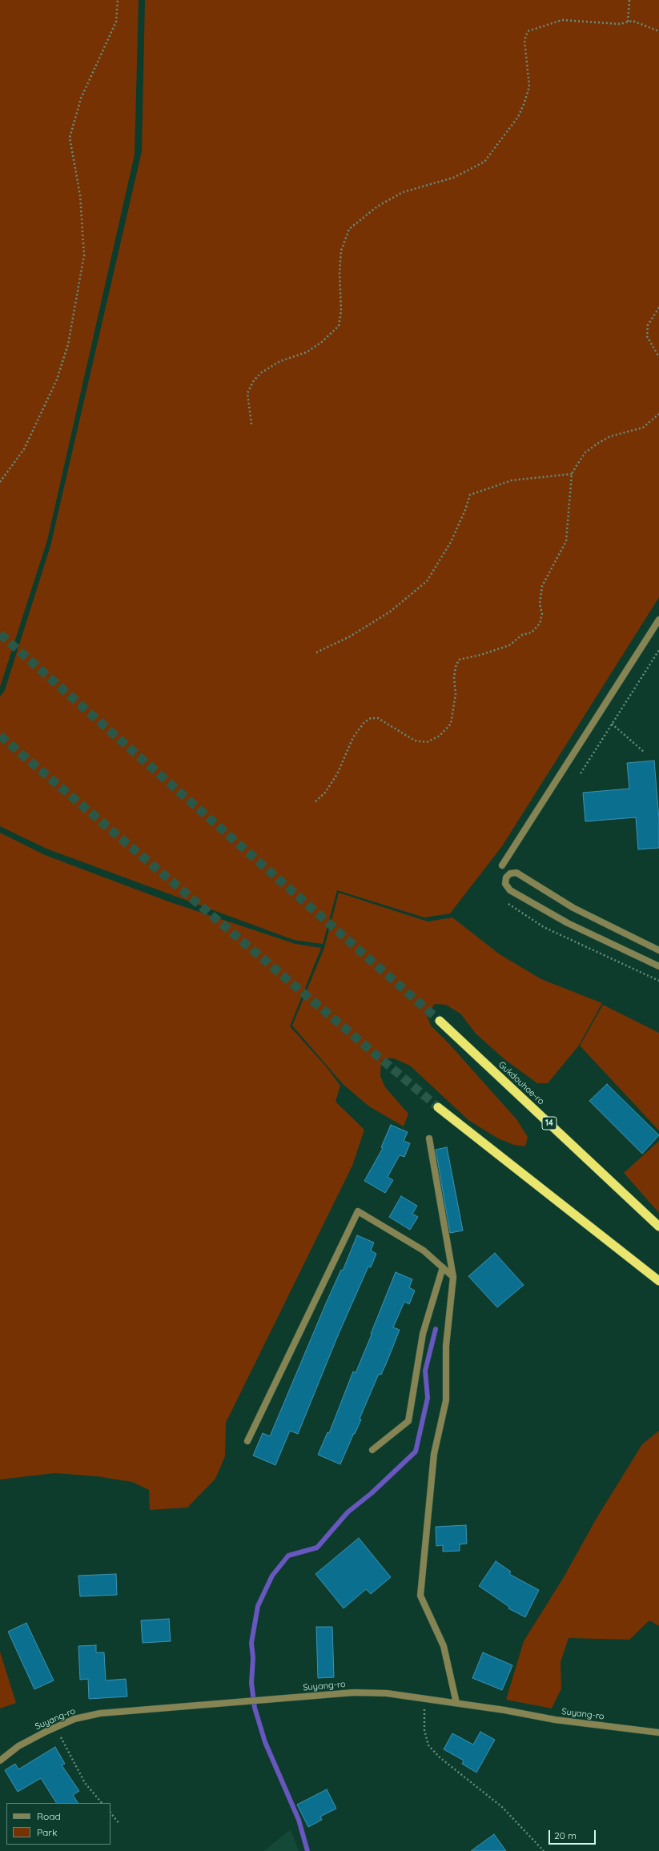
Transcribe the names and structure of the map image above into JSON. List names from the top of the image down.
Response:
{
  "streets": {
    "highway": ["Gukdouhoe-ro", "14"],
    "street": ["Suyang-ro"]
  },
  "legend": ["Road", "Park"],
  "scale_bar": "20 m"
}
